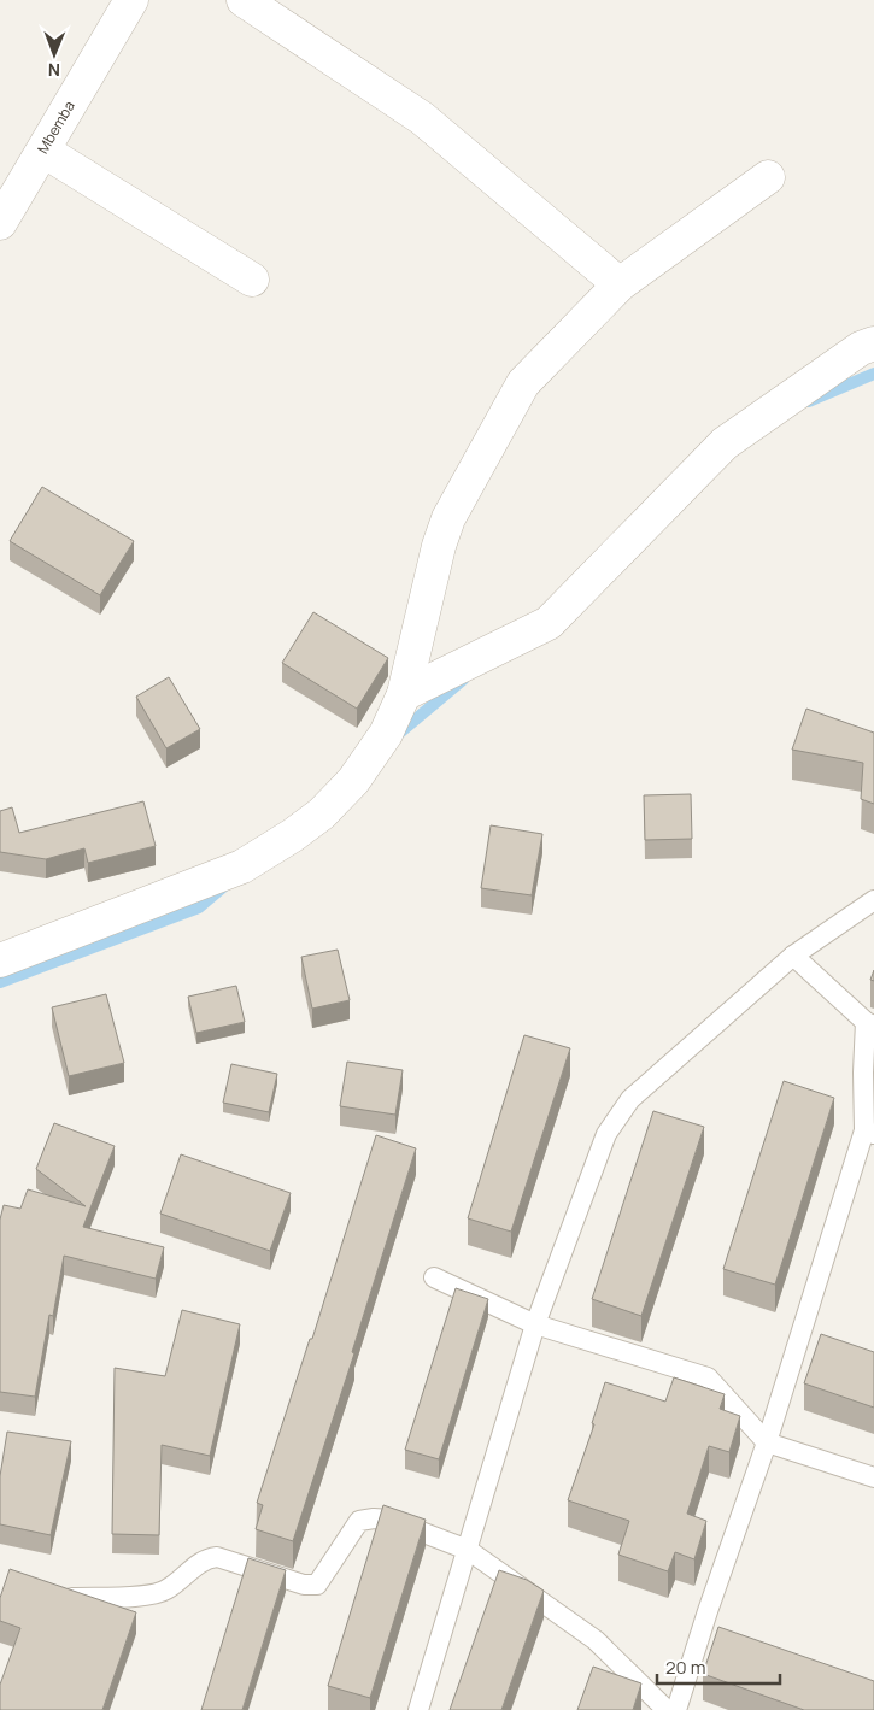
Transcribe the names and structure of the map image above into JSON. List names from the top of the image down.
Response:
{
  "streets": {
    "street": ["Mbemba"]
  },
  "scale_bar": "20 m",
  "north": "bottom"
}
